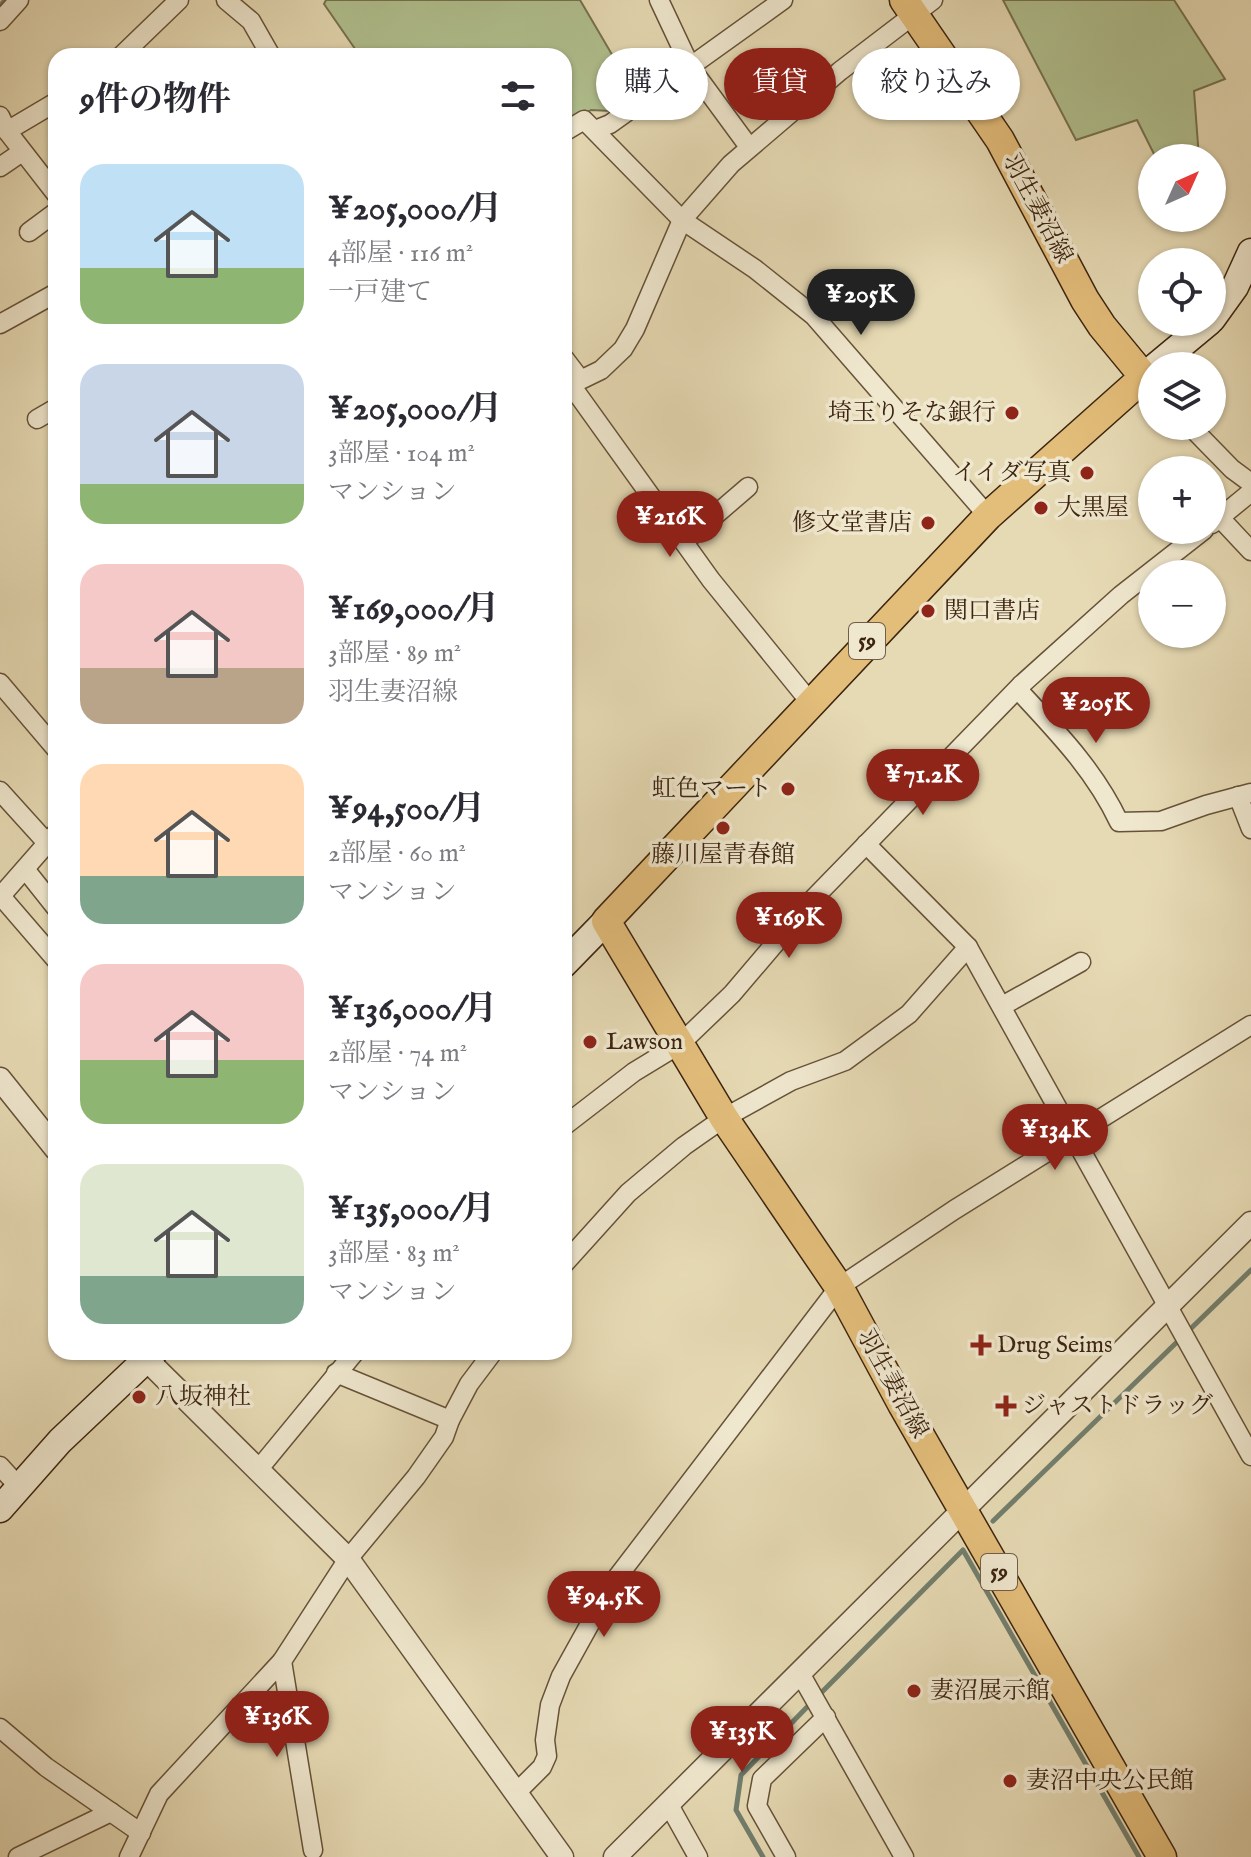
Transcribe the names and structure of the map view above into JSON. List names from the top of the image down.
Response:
{
  "streets": {
    "main road": ["羽生妻沼線", "59"]
  },
  "crossings": [
    ["羽生妻沼線", "59"]
  ],
  "places": {
    "other": [
      "埼玉りそな銀行",
      "イイダ写真",
      "大黒屋",
      "修文堂書店",
      "関口書店",
      "虹色マート",
      "藤川屋青春館",
      "Lawson",
      "八坂神社",
      "妻沼展示館",
      "妻沼中央公民館"
    ],
    "health": ["Drug Seims", "ジャストドラッグ"]
  },
  "north": "top right",
  "page": {
    "chip": ["購入", "賃貸", "絞り込み"],
    "heading": "9件の物件",
    "map_buttons": ["+", "−"],
    "list": [
      {
        "name": "¥205,000/月",
        "note": "4部屋 · 116 m² · 一戸建て"
      },
      {
        "name": "¥205,000/月",
        "note": "3部屋 · 104 m² · マンション"
      },
      {
        "name": "¥169,000/月",
        "note": "3部屋 · 89 m² · 羽生妻沼線"
      },
      {
        "name": "¥94,500/月",
        "note": "2部屋 · 60 m² · マンション"
      },
      {
        "name": "¥136,000/月",
        "note": "2部屋 · 74 m² · マンション"
      },
      {
        "name": "¥135,000/月",
        "note": "3部屋 · 83 m² · マンション"
      }
    ],
    "price": [
      "¥205K",
      "¥216K",
      "¥205K",
      "¥71.2K",
      "¥169K",
      "¥134K",
      "¥94.5K",
      "¥136K",
      "¥135K"
    ]
  }
}
